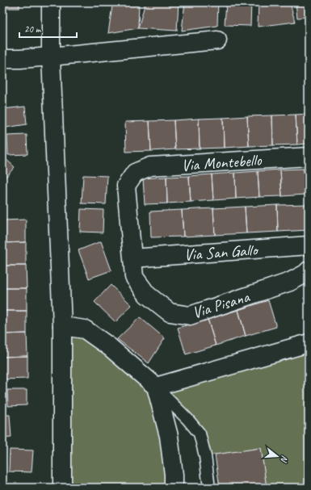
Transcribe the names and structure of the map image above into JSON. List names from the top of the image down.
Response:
{
  "streets": {
    "street": ["Via Montebello", "Via San Gallo", "Via Pisana"]
  },
  "crossings": [
    ["Via Montebello", "Via Pisana"],
    ["Via San Gallo", "Via Pisana"]
  ],
  "scale_bar": "20 m",
  "north": "right"
}
